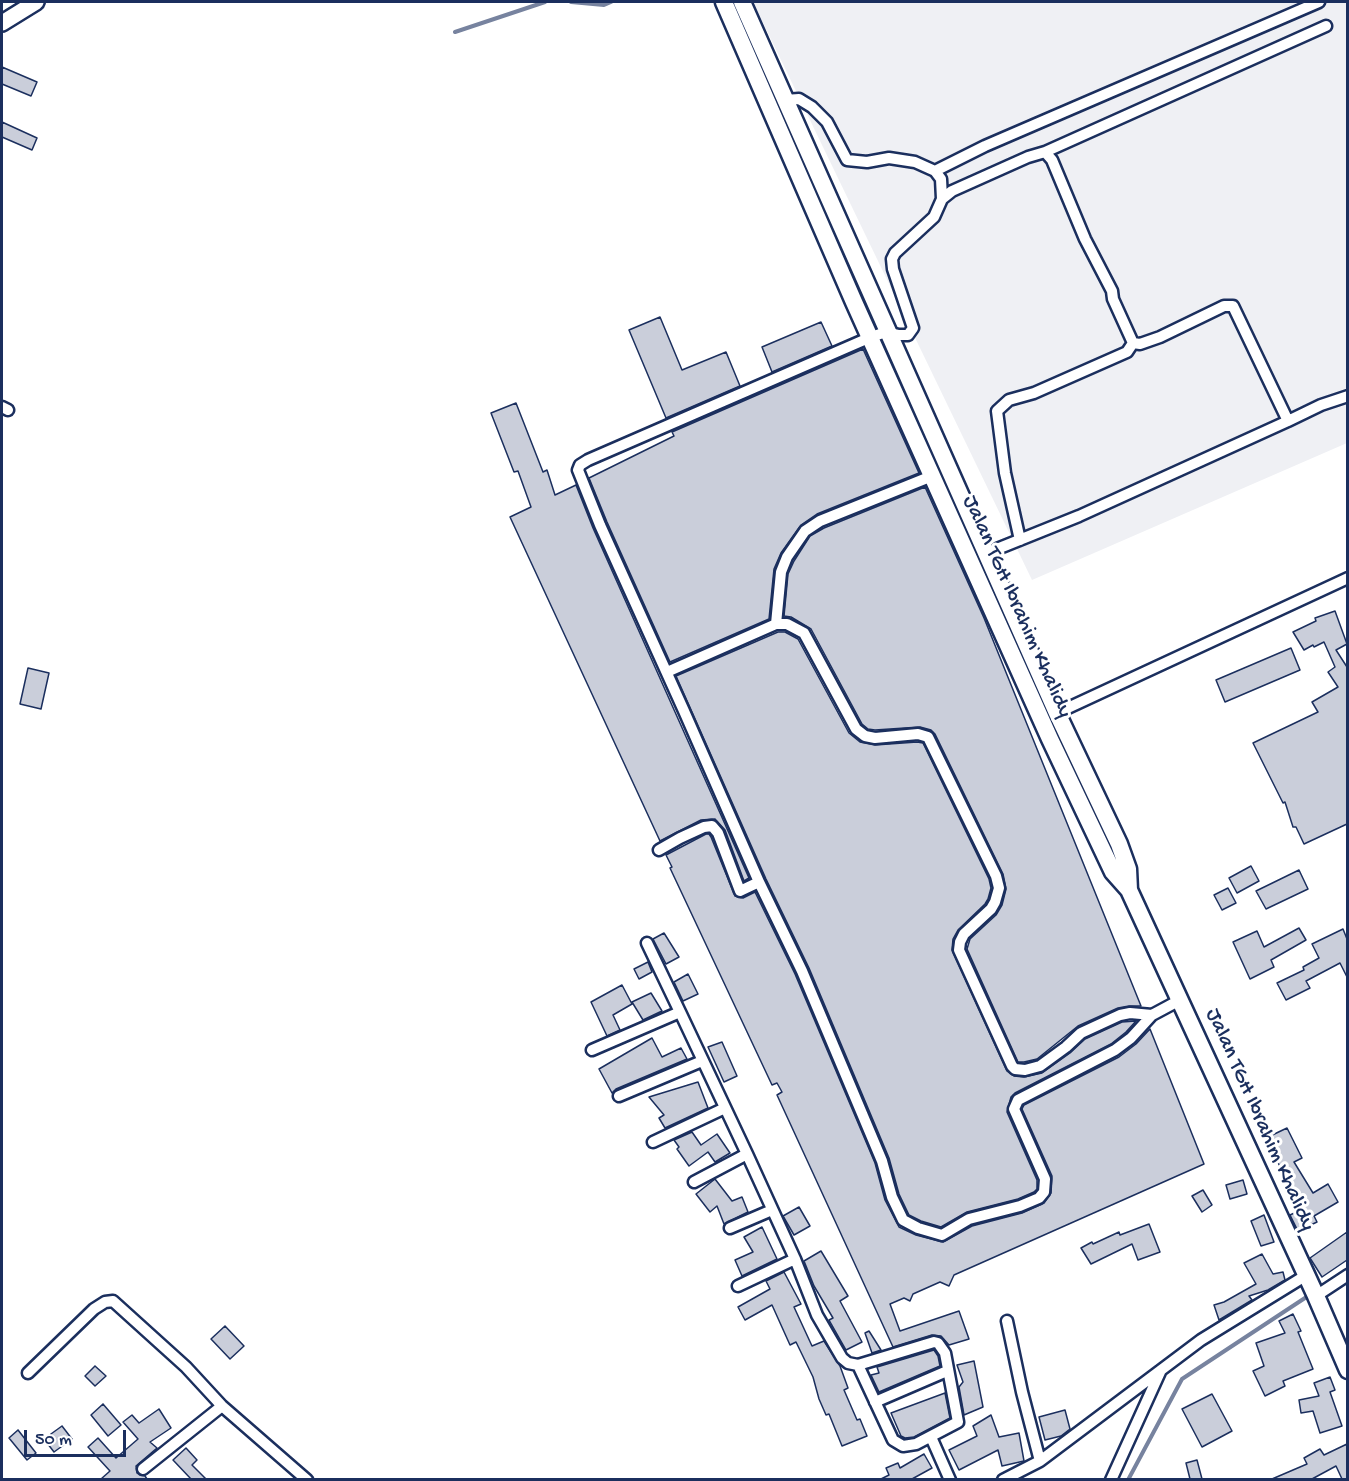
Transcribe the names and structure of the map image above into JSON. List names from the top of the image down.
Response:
{
  "streets": {
    "main road": ["Jalan TGH Ibrahim Khalidy"]
  },
  "scale_bar": "50 m"
}
